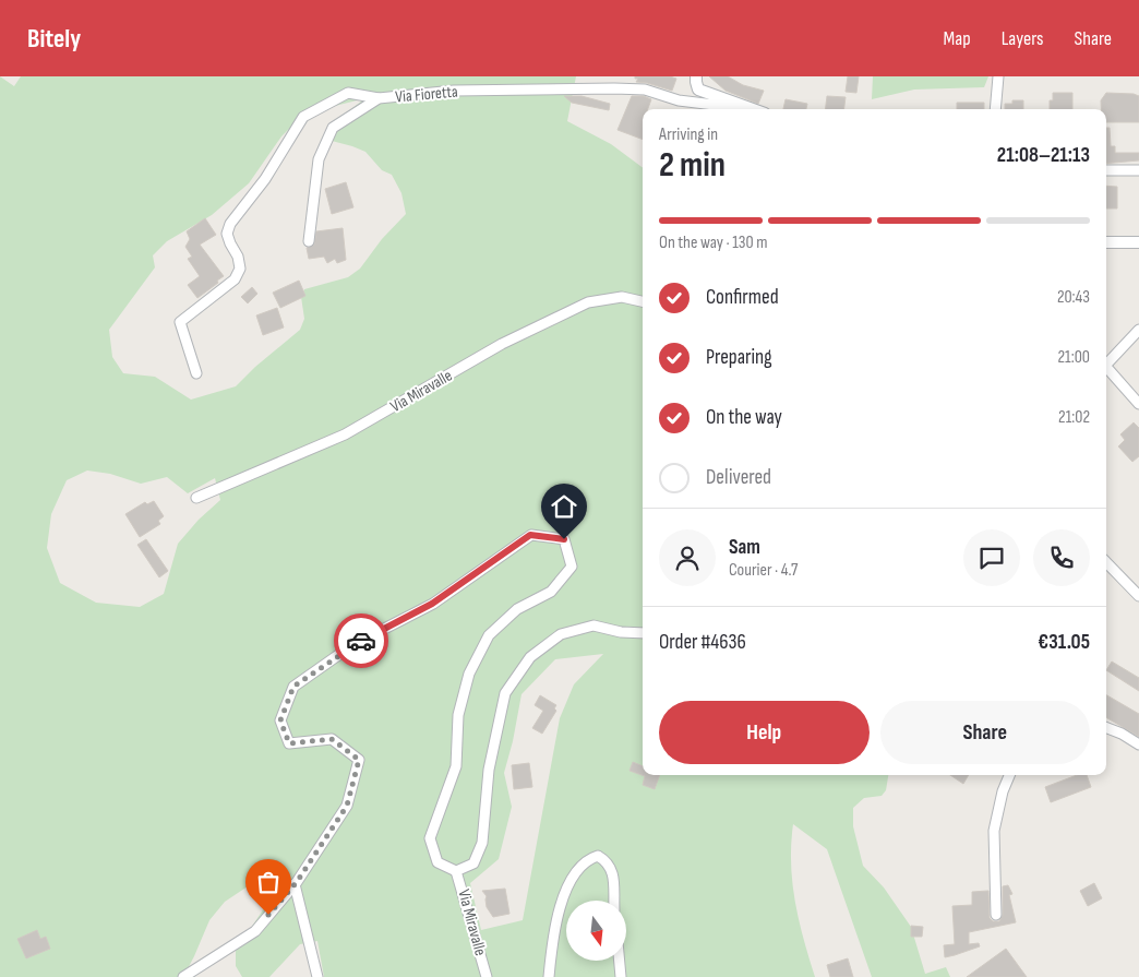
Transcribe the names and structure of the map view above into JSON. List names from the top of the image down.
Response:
{
  "streets": {
    "street": ["Via Fioretta", "Via Miravalle"]
  },
  "north": "bottom",
  "page": {
    "header": "Bitely",
    "nav": ["Map", "Layers", "Share"],
    "heading": ["2 min", "Arriving in", "21:08–21:13"],
    "panel": [
      "Sam",
      "Courier · 4.7",
      "Order #4636",
      "€31.05"
    ],
    "bar": "On the way · 130 m",
    "list": [
      ["Confirmed", "20:43"],
      ["Preparing", "21:00"],
      ["On the way", "21:02"],
      "Delivered"
    ],
    "buttons": ["Help", "Share"]
  }
}
